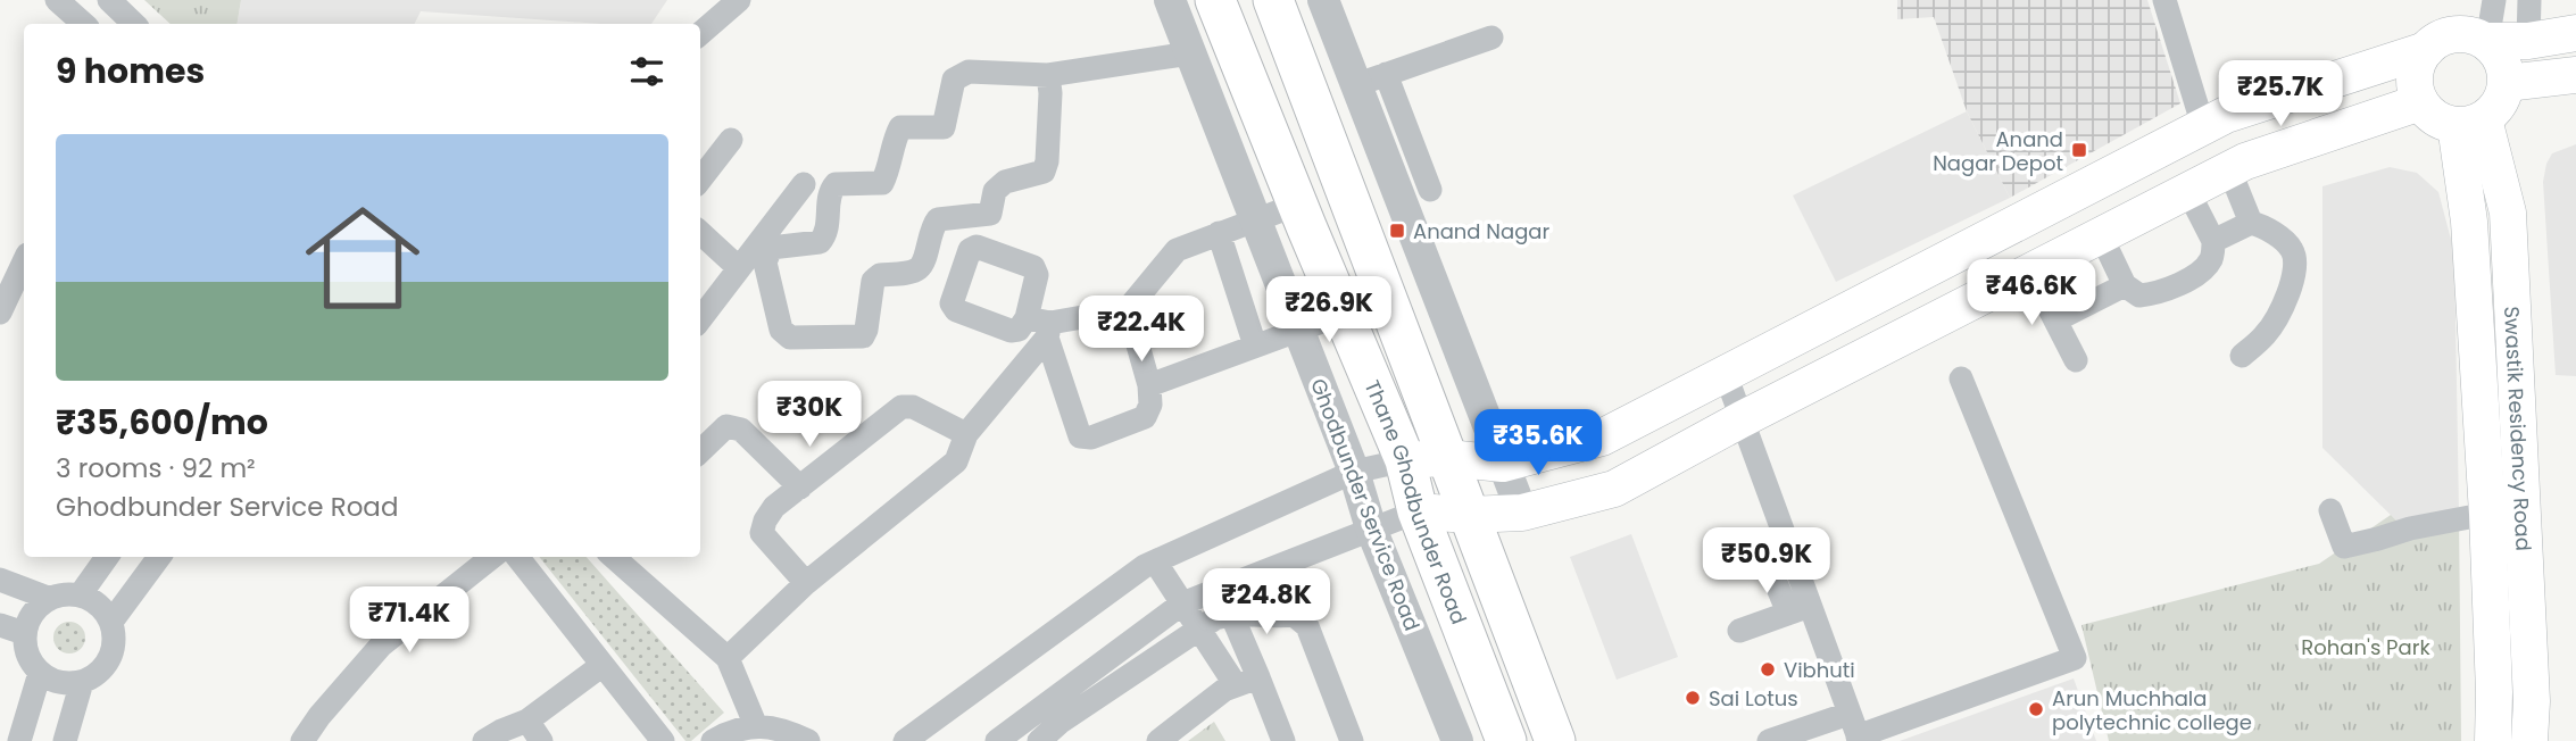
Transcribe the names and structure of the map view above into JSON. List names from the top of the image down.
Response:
{
  "streets": {
    "main road": ["Swastik Residency Road", "Thane Ghodbunder Road"],
    "street": ["Ghodbunder Service Road"]
  },
  "parks": ["Rohan's Park"],
  "places": {
    "transit": ["Anand Nagar Depot", "Anand Nagar"],
    "other": ["Vibhuti", "Sai Lotus", "Arun Muchhala polytechnic college"]
  },
  "page": {
    "heading": "9 homes",
    "price": [
      "₹25.7K",
      "₹46.6K",
      "₹26.9K",
      "₹22.4K",
      "₹30K",
      "₹35.6K",
      "₹50.9K",
      "₹24.8K",
      "₹71.4K"
    ],
    "list": [
      {
        "name": "₹35,600/mo",
        "note": "3 rooms · 92 m² · Ghodbunder Service Road"
      }
    ]
  }
}
